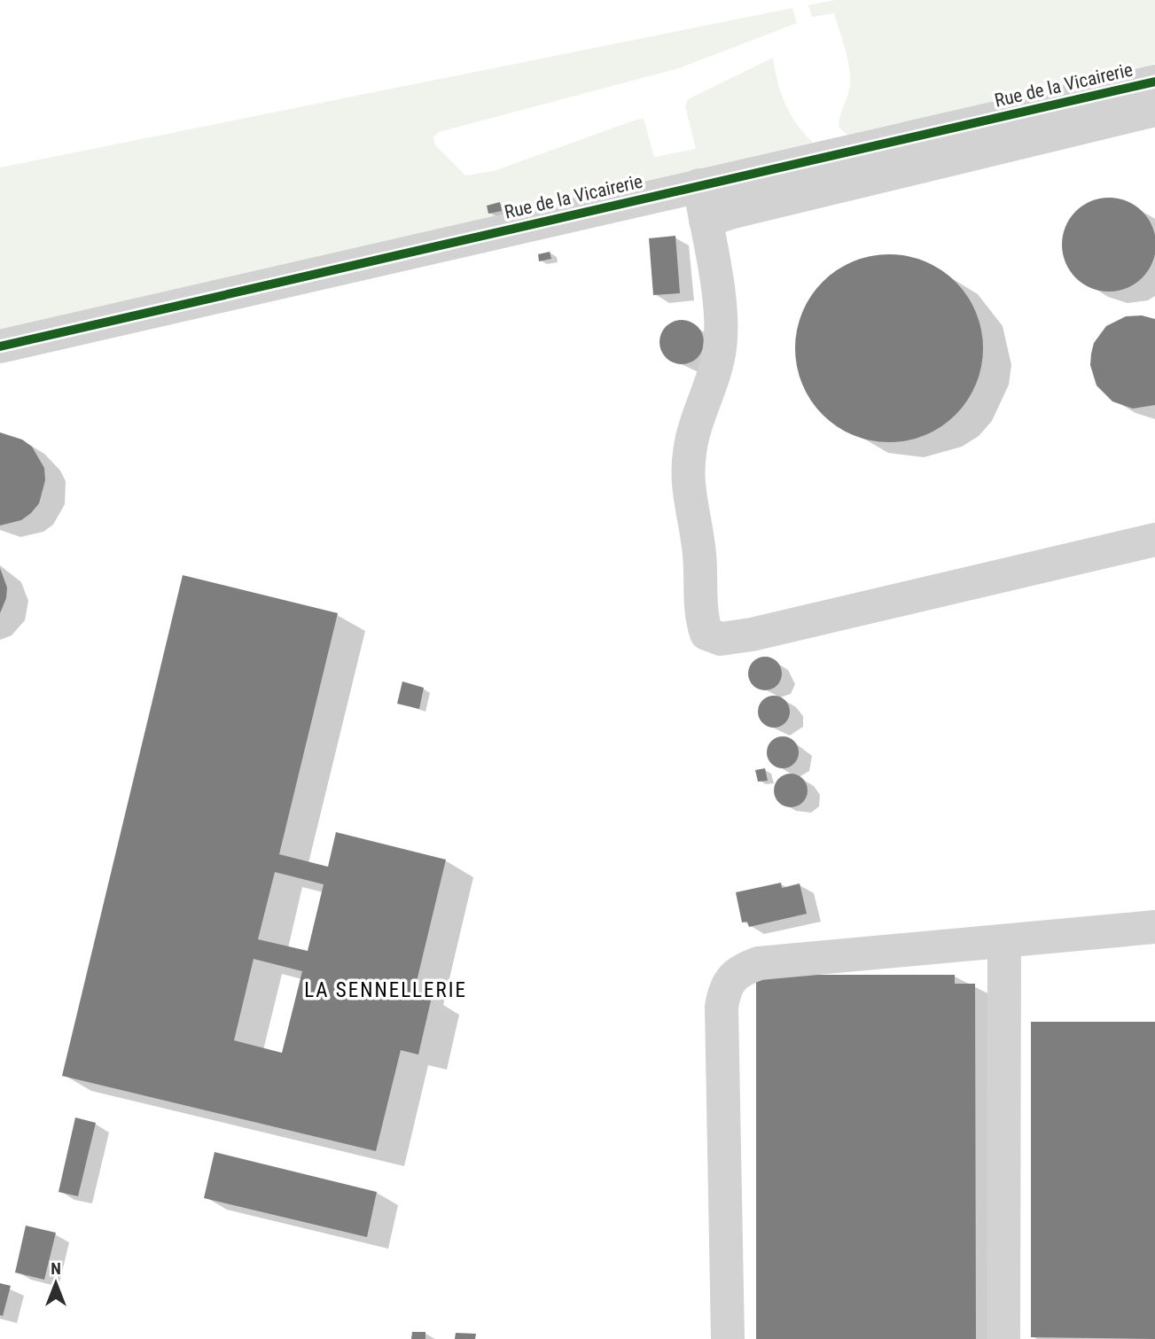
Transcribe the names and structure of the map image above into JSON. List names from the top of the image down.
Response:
{
  "streets": {
    "street": ["Rue de la Vicairerie"]
  },
  "districts": ["LA SENNELLERIE"],
  "north": "top"
}
